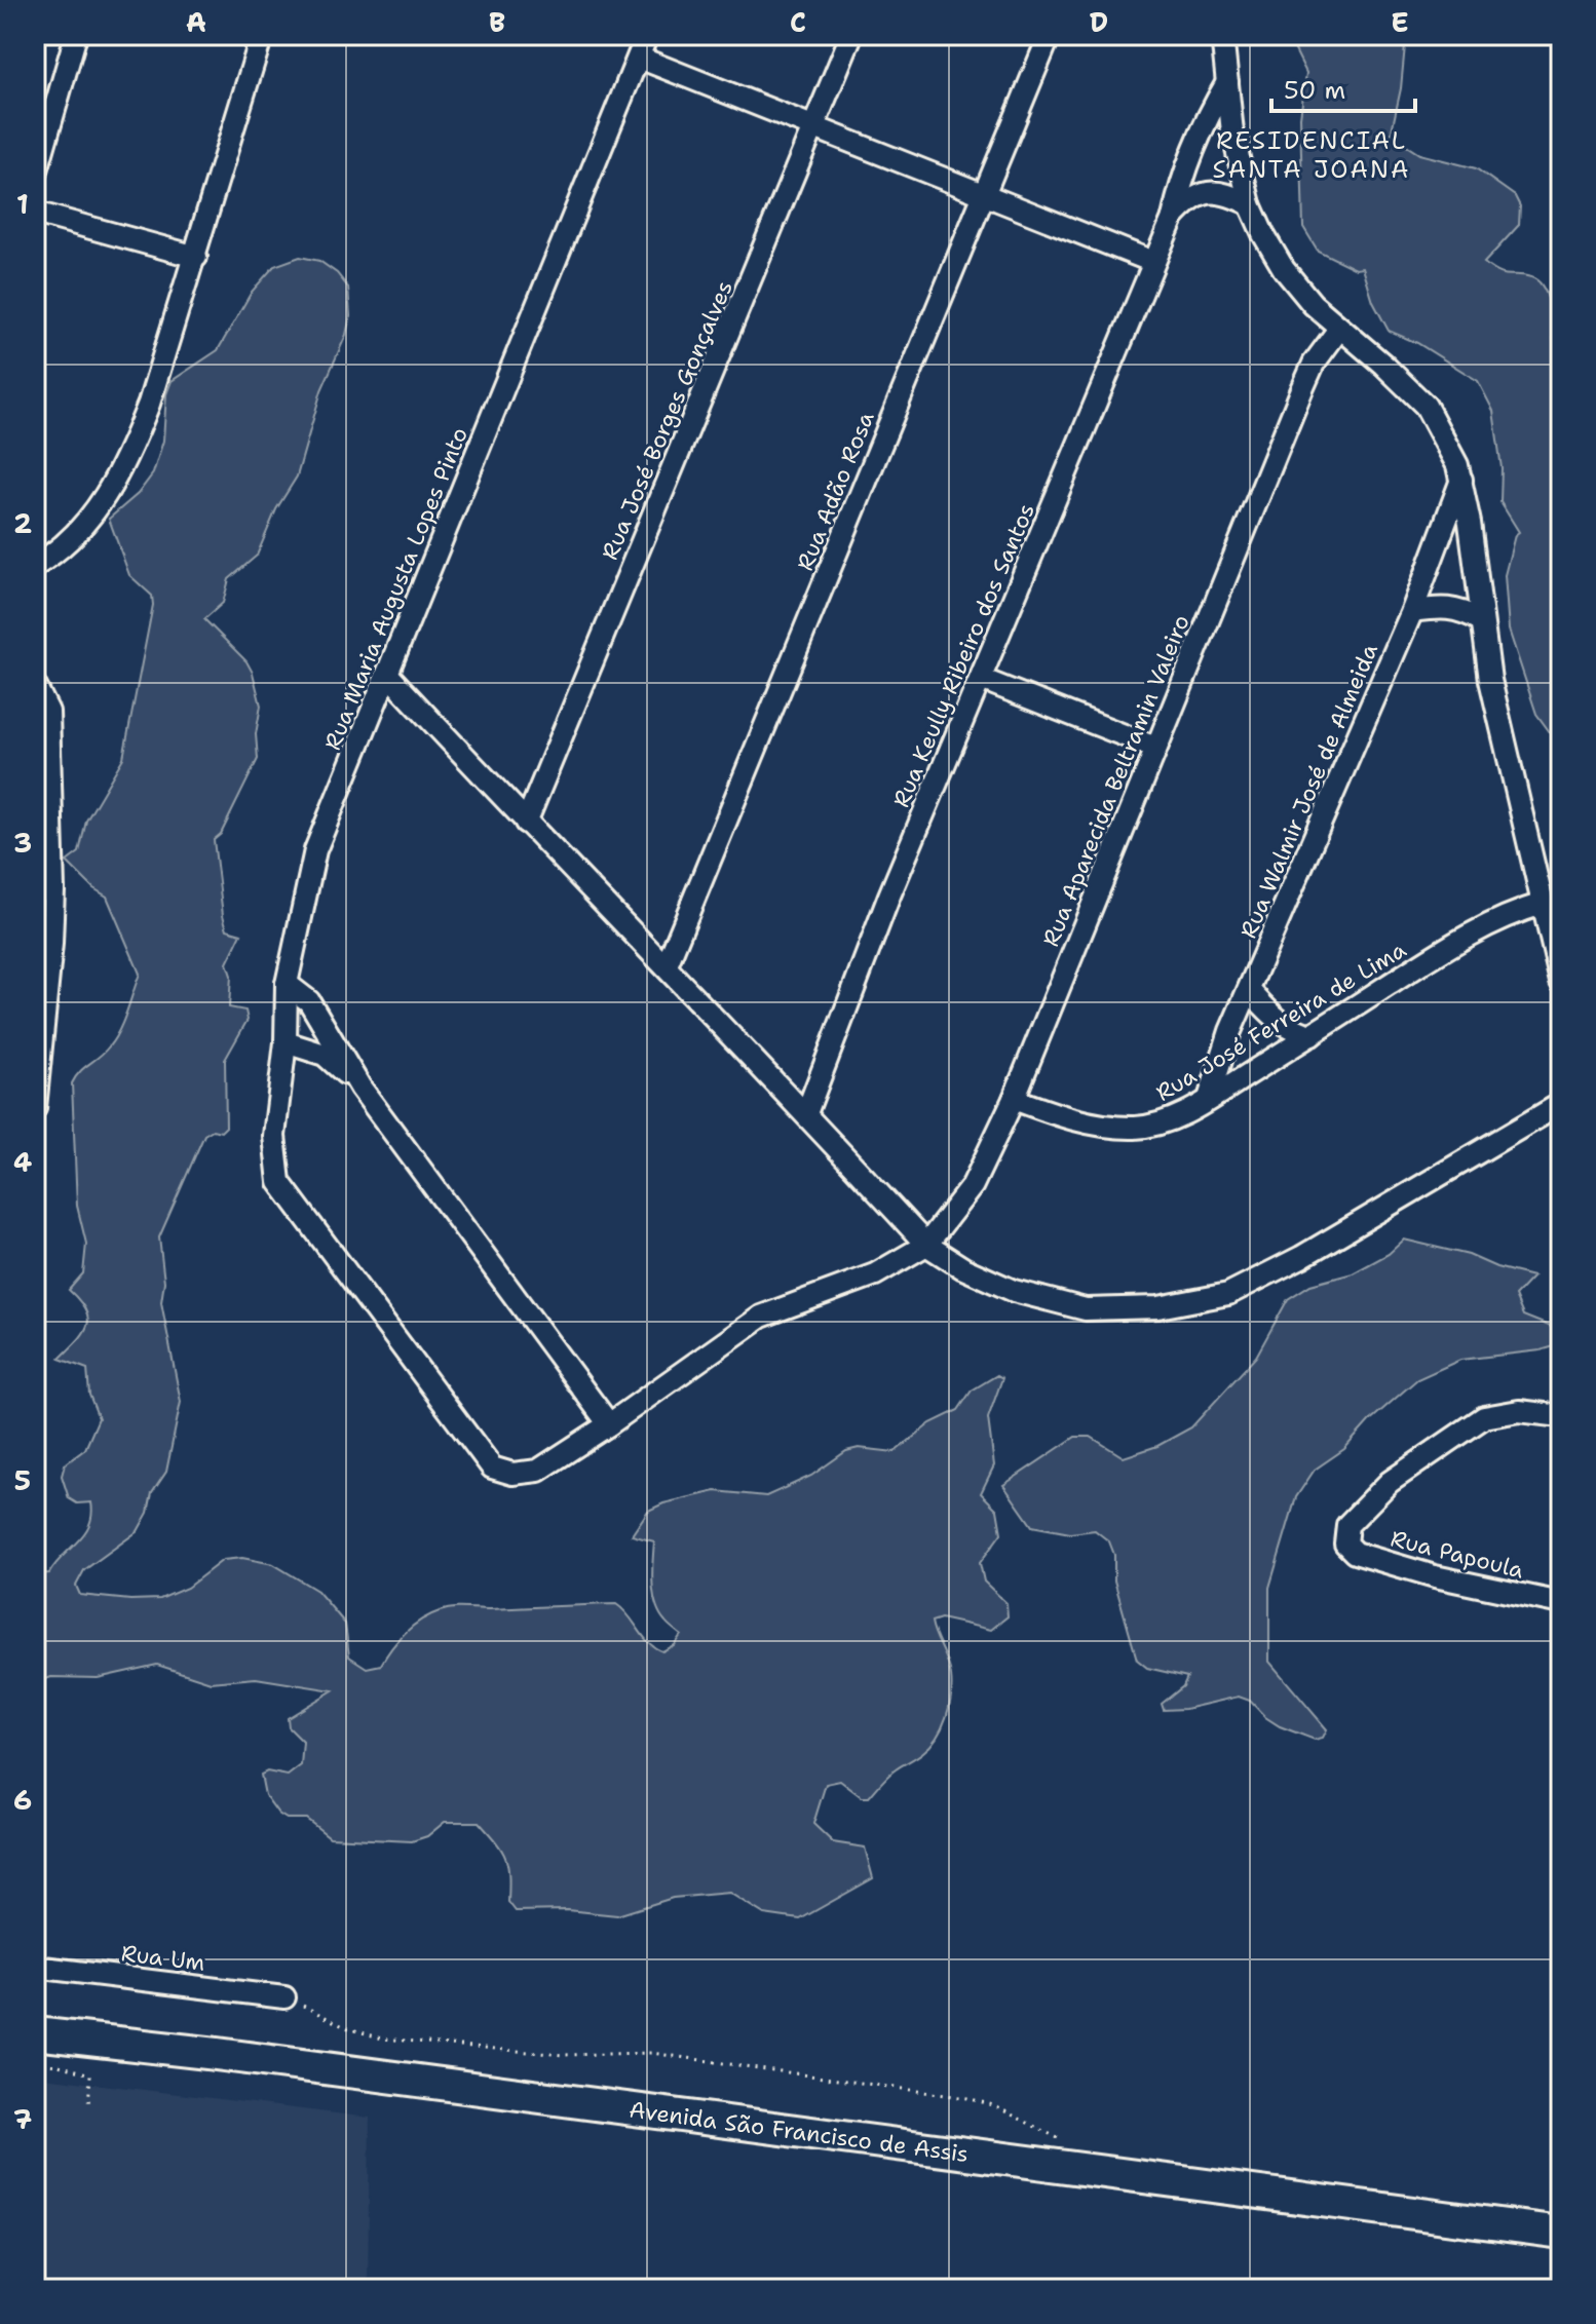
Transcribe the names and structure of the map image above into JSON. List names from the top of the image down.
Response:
{
  "streets": {
    "main road": ["Avenida São Francisco de Assis"],
    "street": [
      "Rua José Borges Gonçalves",
      "Rua Adão Rosa",
      "Rua Maria Augusta Lopes Pinto",
      "Rua Keully Ribeiro dos Santos",
      "Rua Aparecida Beltramin Valeiro",
      "Rua Walmir José de Almeida",
      "Rua José Ferreira de Lima",
      "Rua Papoula",
      "Rua Um"
    ]
  },
  "crossings": [
    ["Rua Aparecida Beltramin Valeiro", "Rua José Ferreira de Lima"],
    ["Rua Walmir José de Almeida", "Rua José Ferreira de Lima"]
  ],
  "districts": ["RESIDENCIAL SANTA JOANA"],
  "scale_bar": "50 m",
  "grid": {
    "columns": [
      "A",
      "B",
      "C",
      "D",
      "E"
    ],
    "rows": [
      "1",
      "2",
      "3",
      "4",
      "5",
      "6",
      "7"
    ]
  }
}
